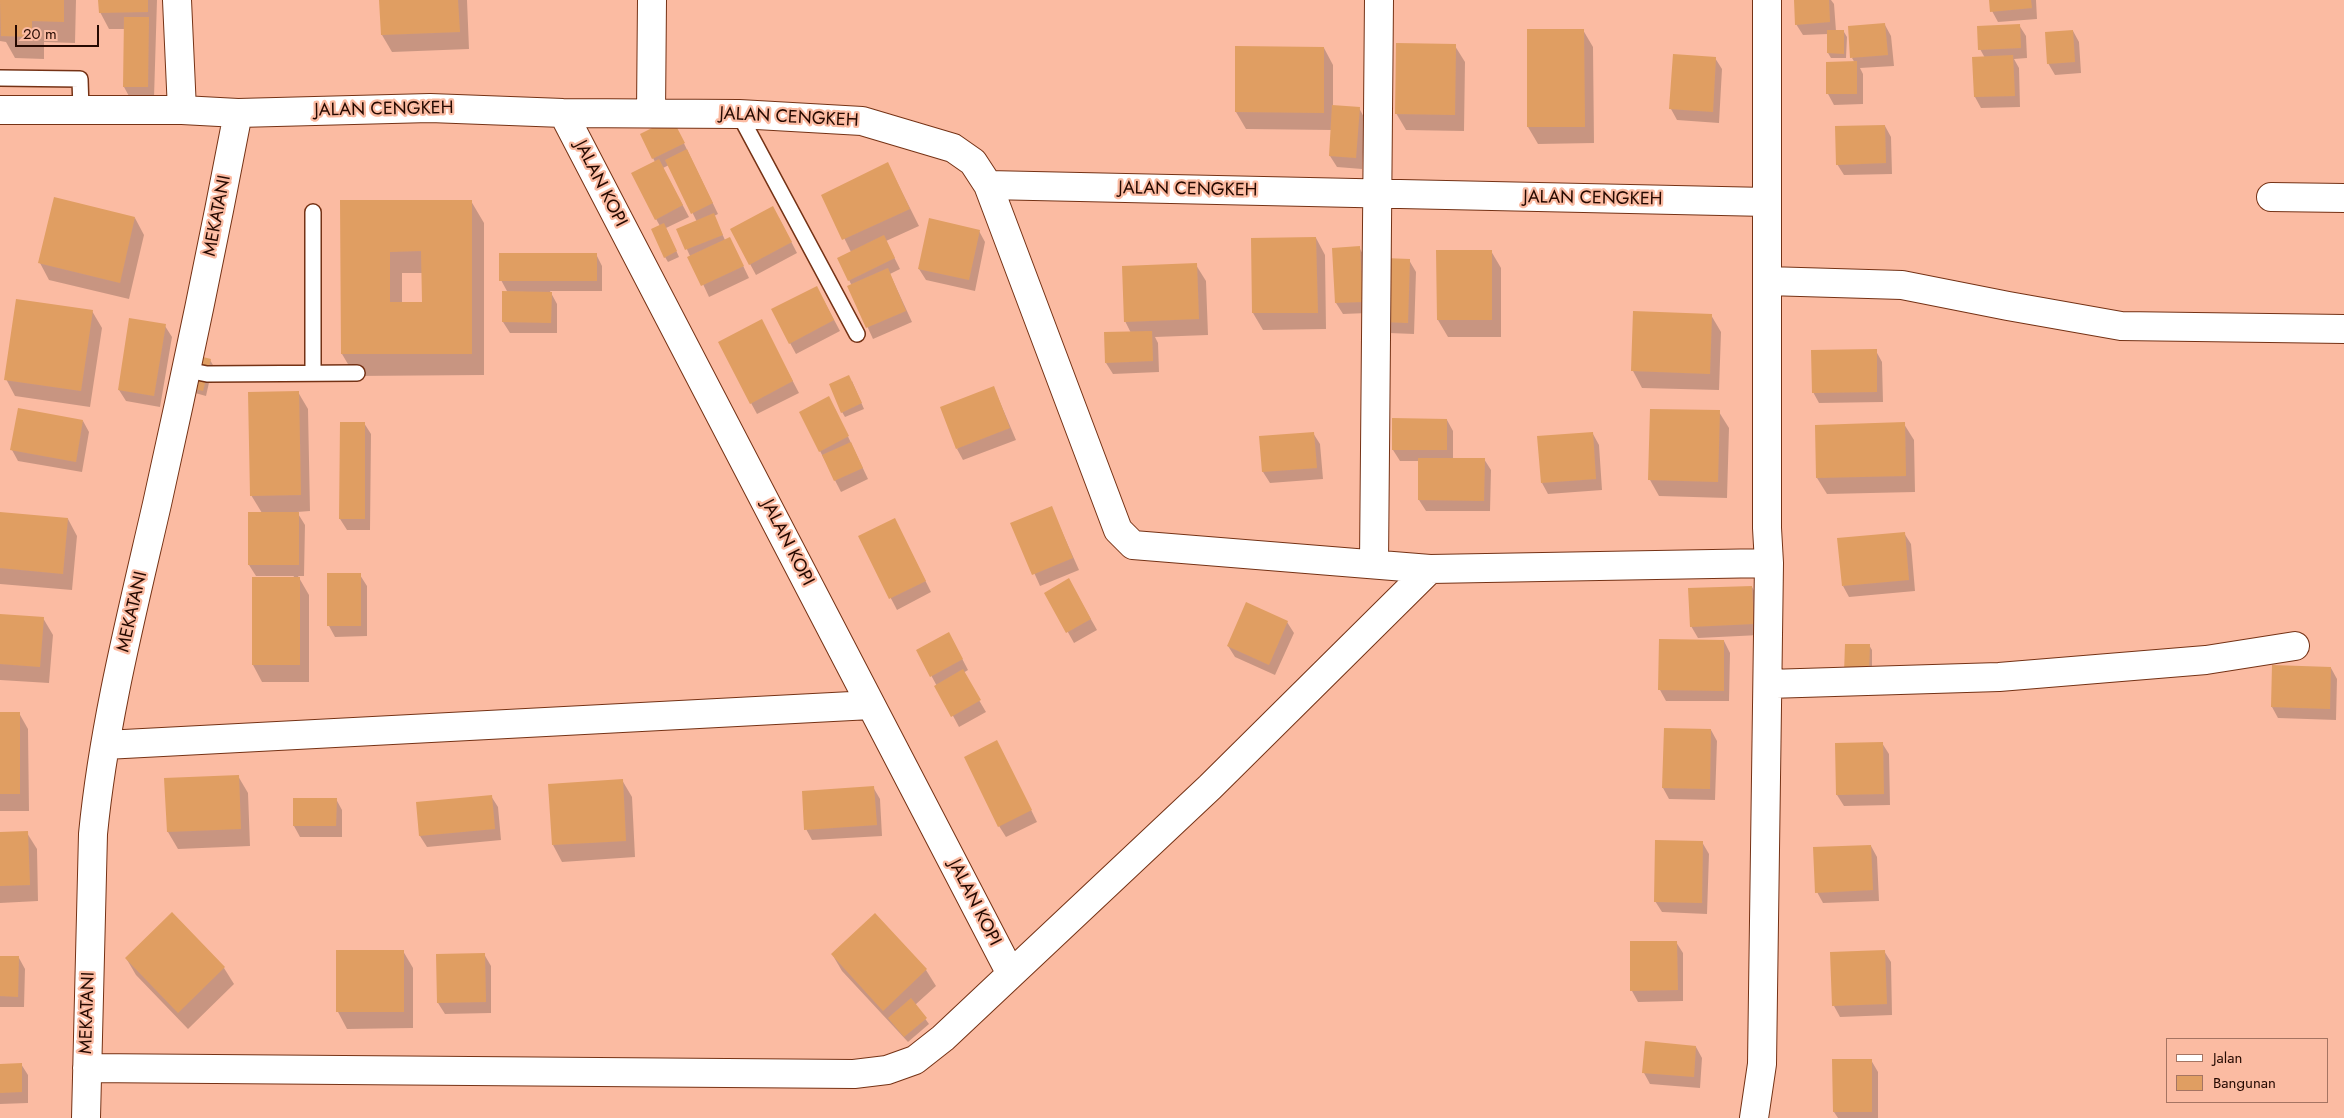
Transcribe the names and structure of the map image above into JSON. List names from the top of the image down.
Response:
{
  "streets": {
    "street": ["JALAN CENGKEH", "JALAN KOPI", "MEKATANI"]
  },
  "crossings": [
    ["JALAN CENGKEH", "JALAN KOPI"],
    ["JALAN CENGKEH", "MEKATANI"]
  ],
  "legend": ["Jalan", "Bangunan"],
  "scale_bar": "20 m"
}
